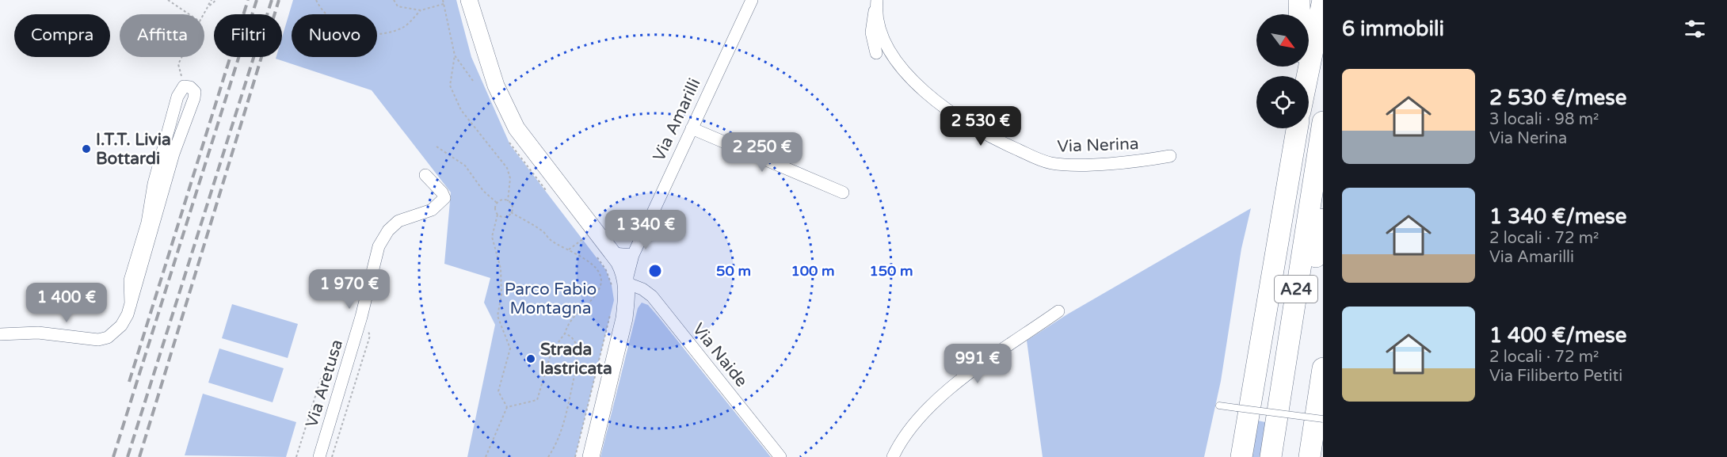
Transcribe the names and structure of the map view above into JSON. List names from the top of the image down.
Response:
{
  "streets": {
    "highway": ["A24"],
    "street": [
      "Via Amarilli",
      "Via Nerina",
      "Via Naide",
      "Via Aretusa"
    ]
  },
  "crossings": [
    ["Via Amarilli", "Via Naide"]
  ],
  "parks": ["Parco Fabio Montagna"],
  "places": ["I.T.T. Livia Bottardi", "Strada lastricata"],
  "north": "bottom right",
  "page": {
    "heading": "6 immobili",
    "chip": [
      "Compra",
      "Affitta",
      "Filtri",
      "Nuovo"
    ],
    "list": [
      {
        "name": "2 530 €/mese",
        "note": "3 locali · 98 m² · Via Nerina"
      },
      {
        "name": "1 340 €/mese",
        "note": "2 locali · 72 m² · Via Amarilli"
      },
      {
        "name": "1 400 €/mese",
        "note": "2 locali · 72 m² · Via Filiberto Petiti"
      }
    ],
    "price": [
      "2 530 €",
      "2 250 €",
      "1 340 €",
      "1 970 €",
      "1 400 €",
      "991 €"
    ]
  },
  "rings": ["50 m", "100 m", "150 m"]
}
